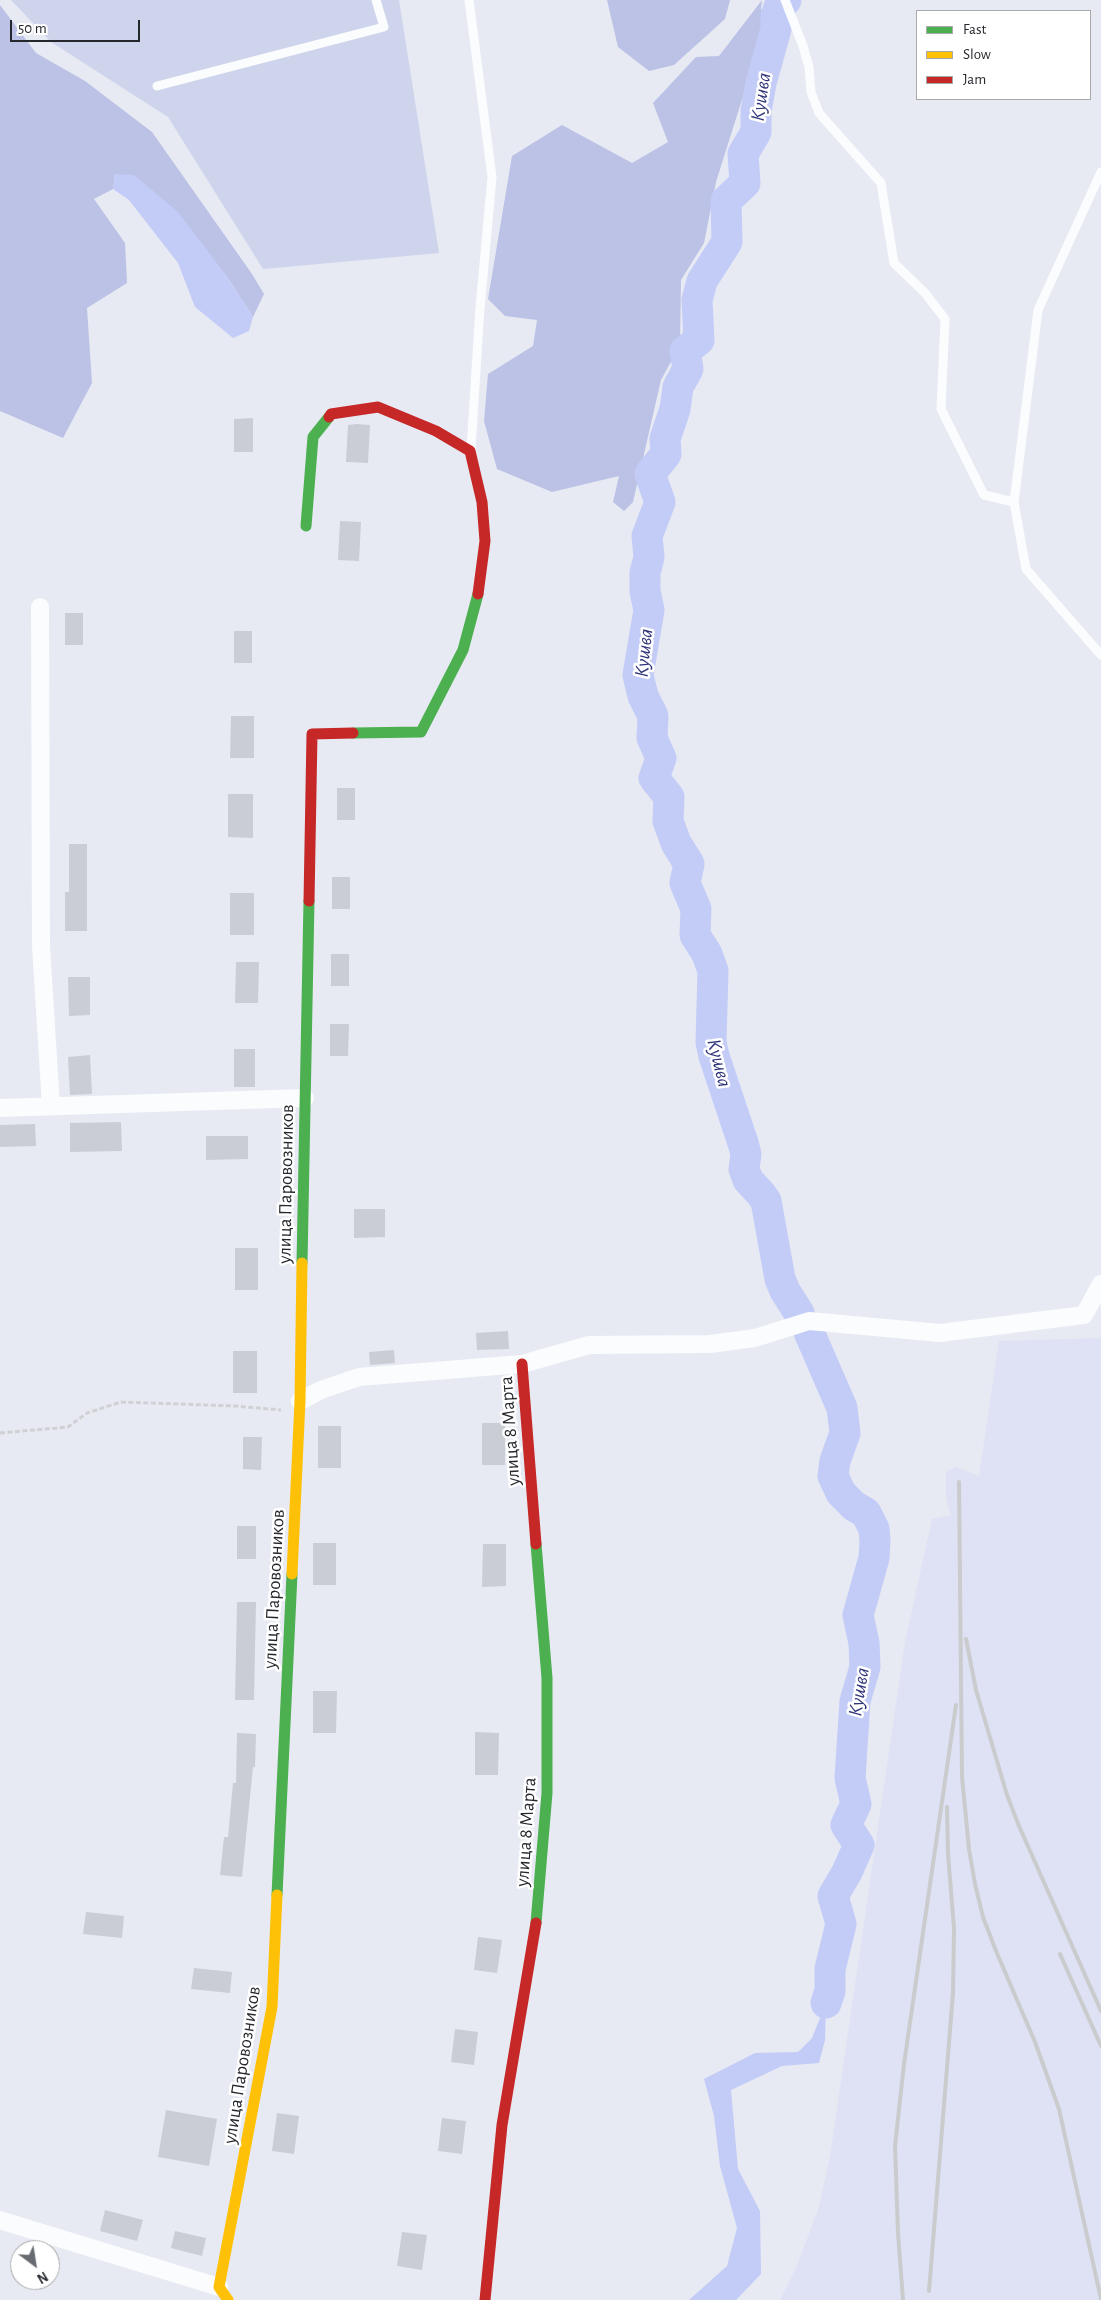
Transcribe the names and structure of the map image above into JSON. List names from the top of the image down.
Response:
{
  "streets": {
    "street": ["улица Паровозников", "улица 8 Марта"]
  },
  "water": ["Кушва"],
  "legend": ["Fast", "Slow", "Jam"],
  "scale_bar": "50 m",
  "north": "bottom right"
}
